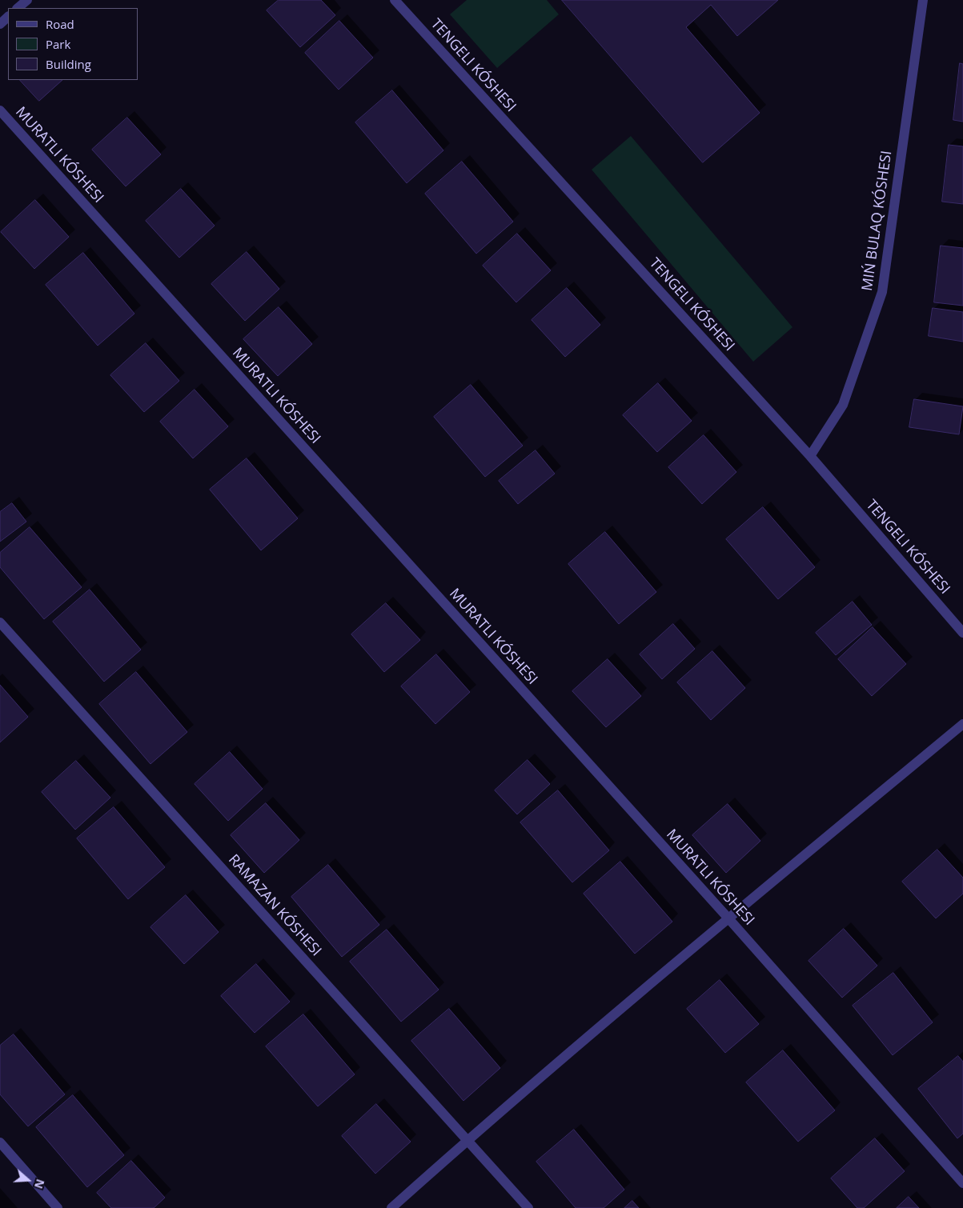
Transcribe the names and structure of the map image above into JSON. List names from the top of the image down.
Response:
{
  "streets": {
    "street": ["TENGELI KÓSHESI", "RAMAZAN KÓSHESI"]
  },
  "legend": ["Road", "Park", "Building"],
  "north": "right"
}
